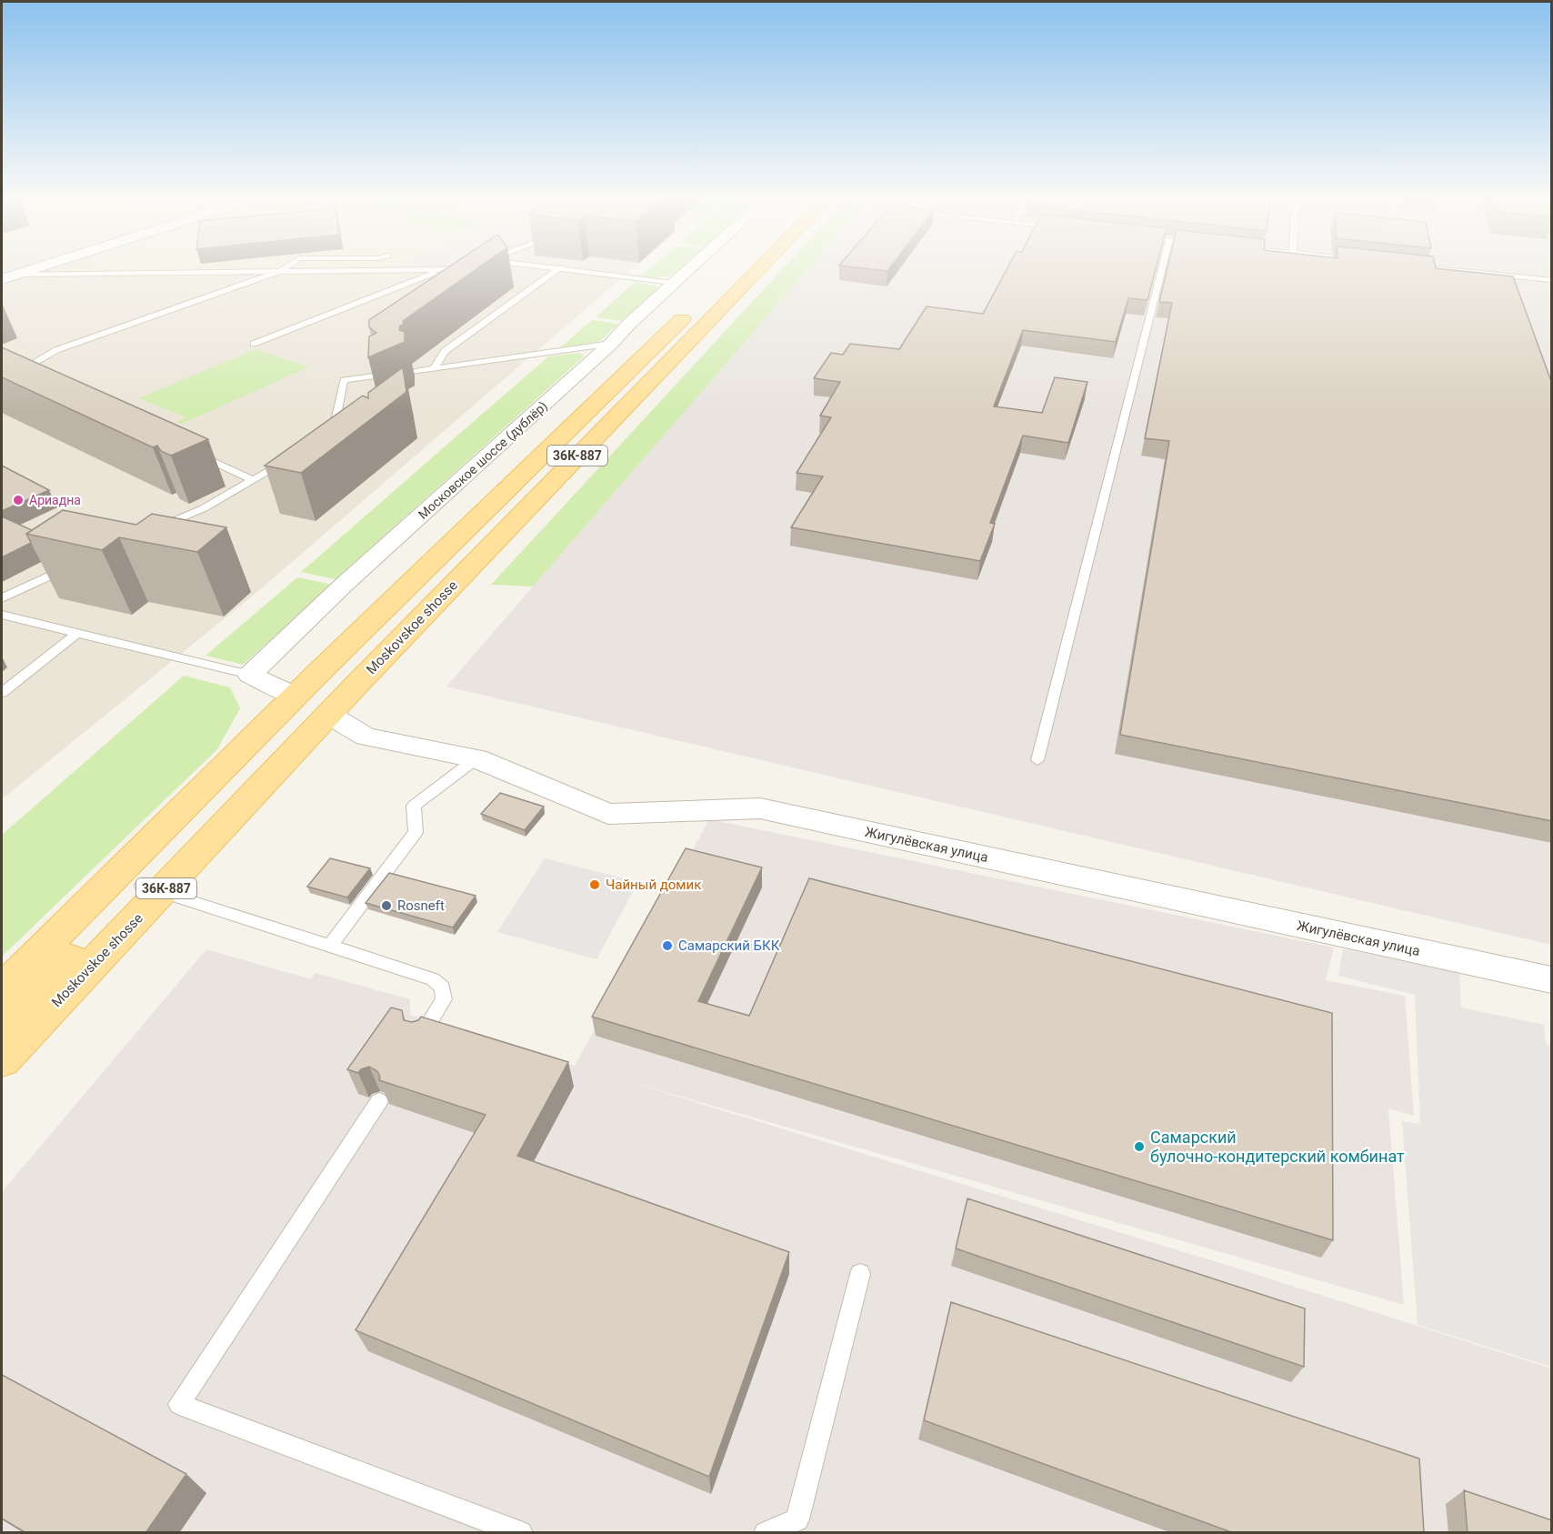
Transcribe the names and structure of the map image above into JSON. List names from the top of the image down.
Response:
{
  "streets": {
    "main road": ["36К-887", "Moskovskoe shosse"],
    "street": ["Московское шоссе (дублёр)", "Жигулёвская улица"]
  },
  "crossings": [
    ["Moskovskoe shosse", "Жигулёвская улица"]
  ],
  "places": [
    "Ариадна",
    "Чайный домик",
    "Rosneft",
    "Самарский БКК",
    "Самарский булочно-кондитерский комбинат"
  ]
}
